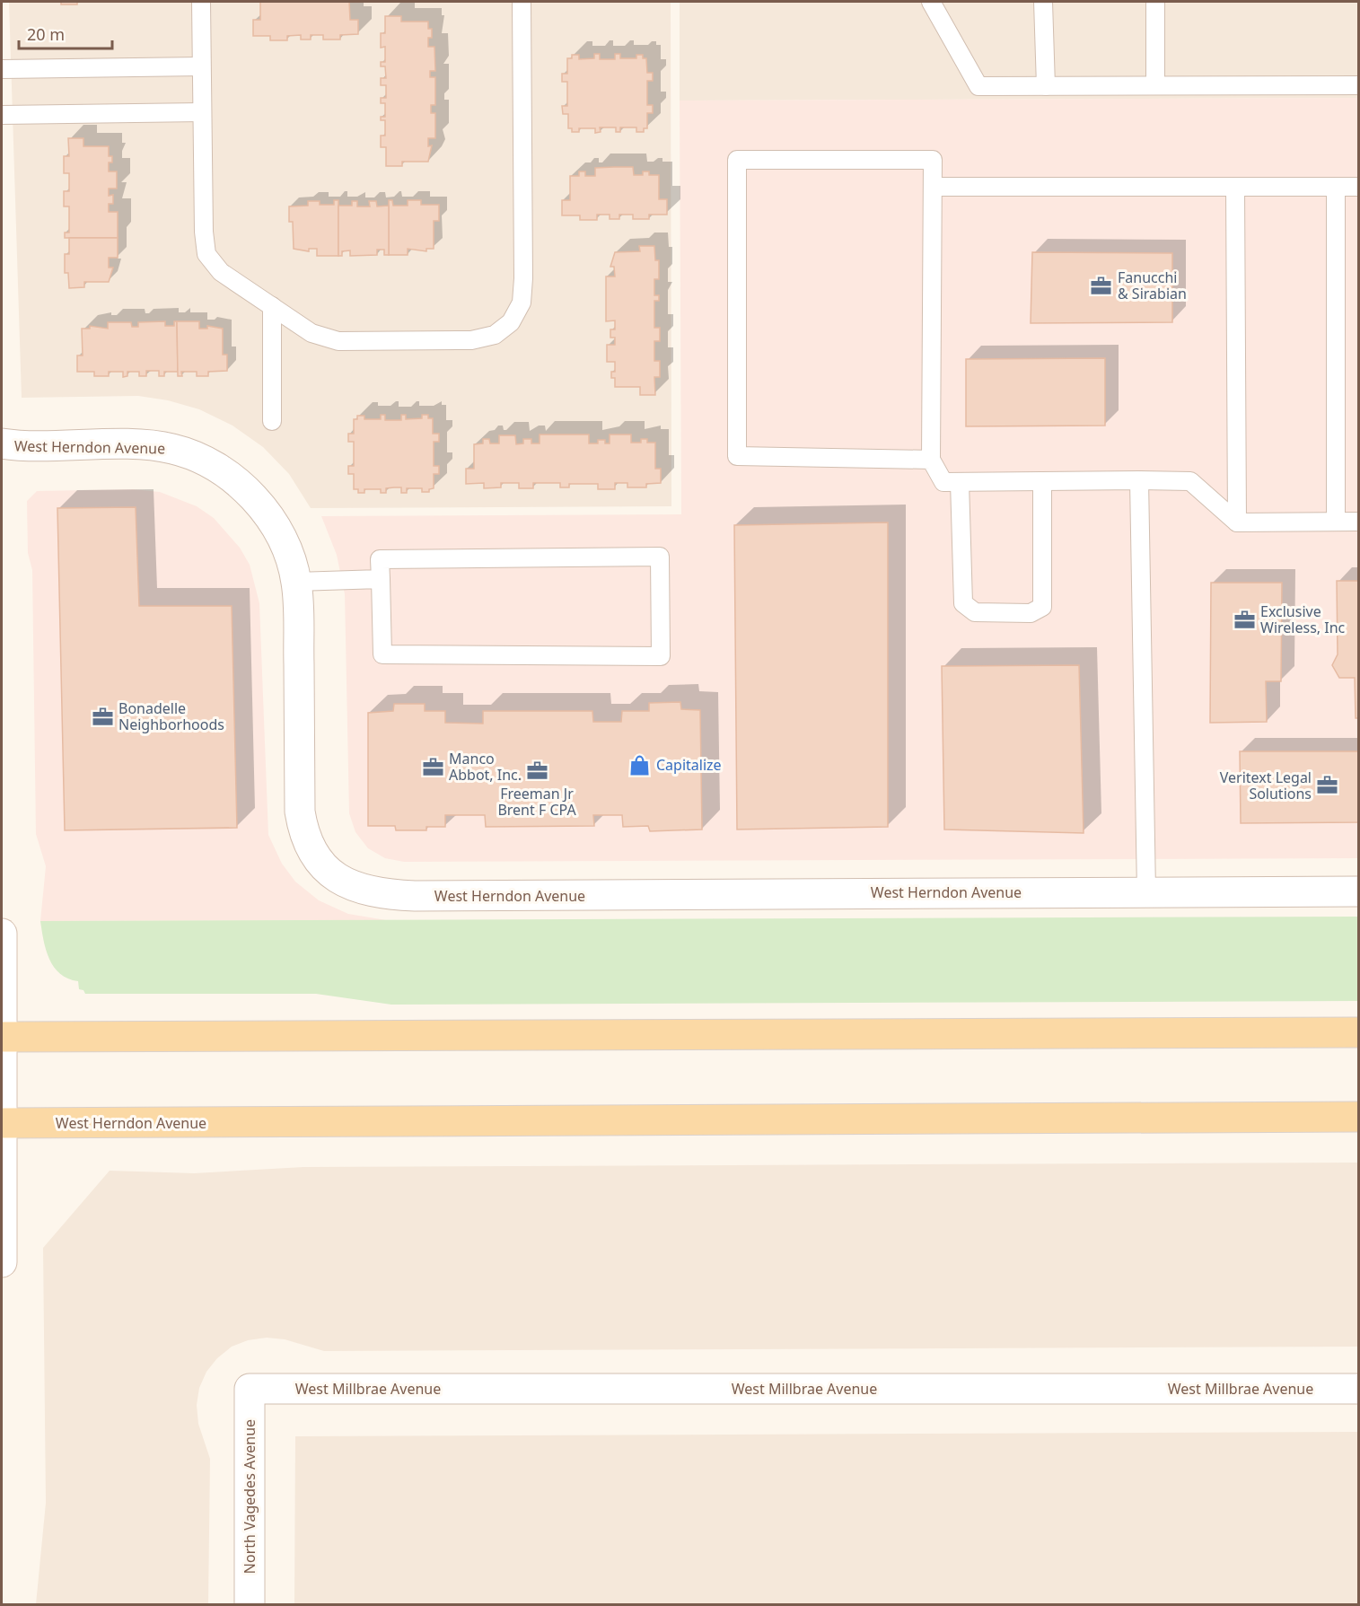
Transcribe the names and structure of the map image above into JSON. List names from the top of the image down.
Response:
{
  "streets": {
    "main road": ["West Herndon Avenue"],
    "street": ["West Millbrae Avenue", "North Vagedes Avenue"]
  },
  "crossings": [
    ["West Millbrae Avenue", "North Vagedes Avenue"]
  ],
  "places": {
    "office": [
      "Fanucchi & Sirabian",
      "Exclusive Wireless, Inc",
      "Bonadelle Neighborhoods",
      "Manco Abbot, Inc.",
      "Freeman Jr Brent F CPA",
      "Veritext Legal Solutions"
    ],
    "shop": ["Capitalize"]
  },
  "scale_bar": "20 m"
}
